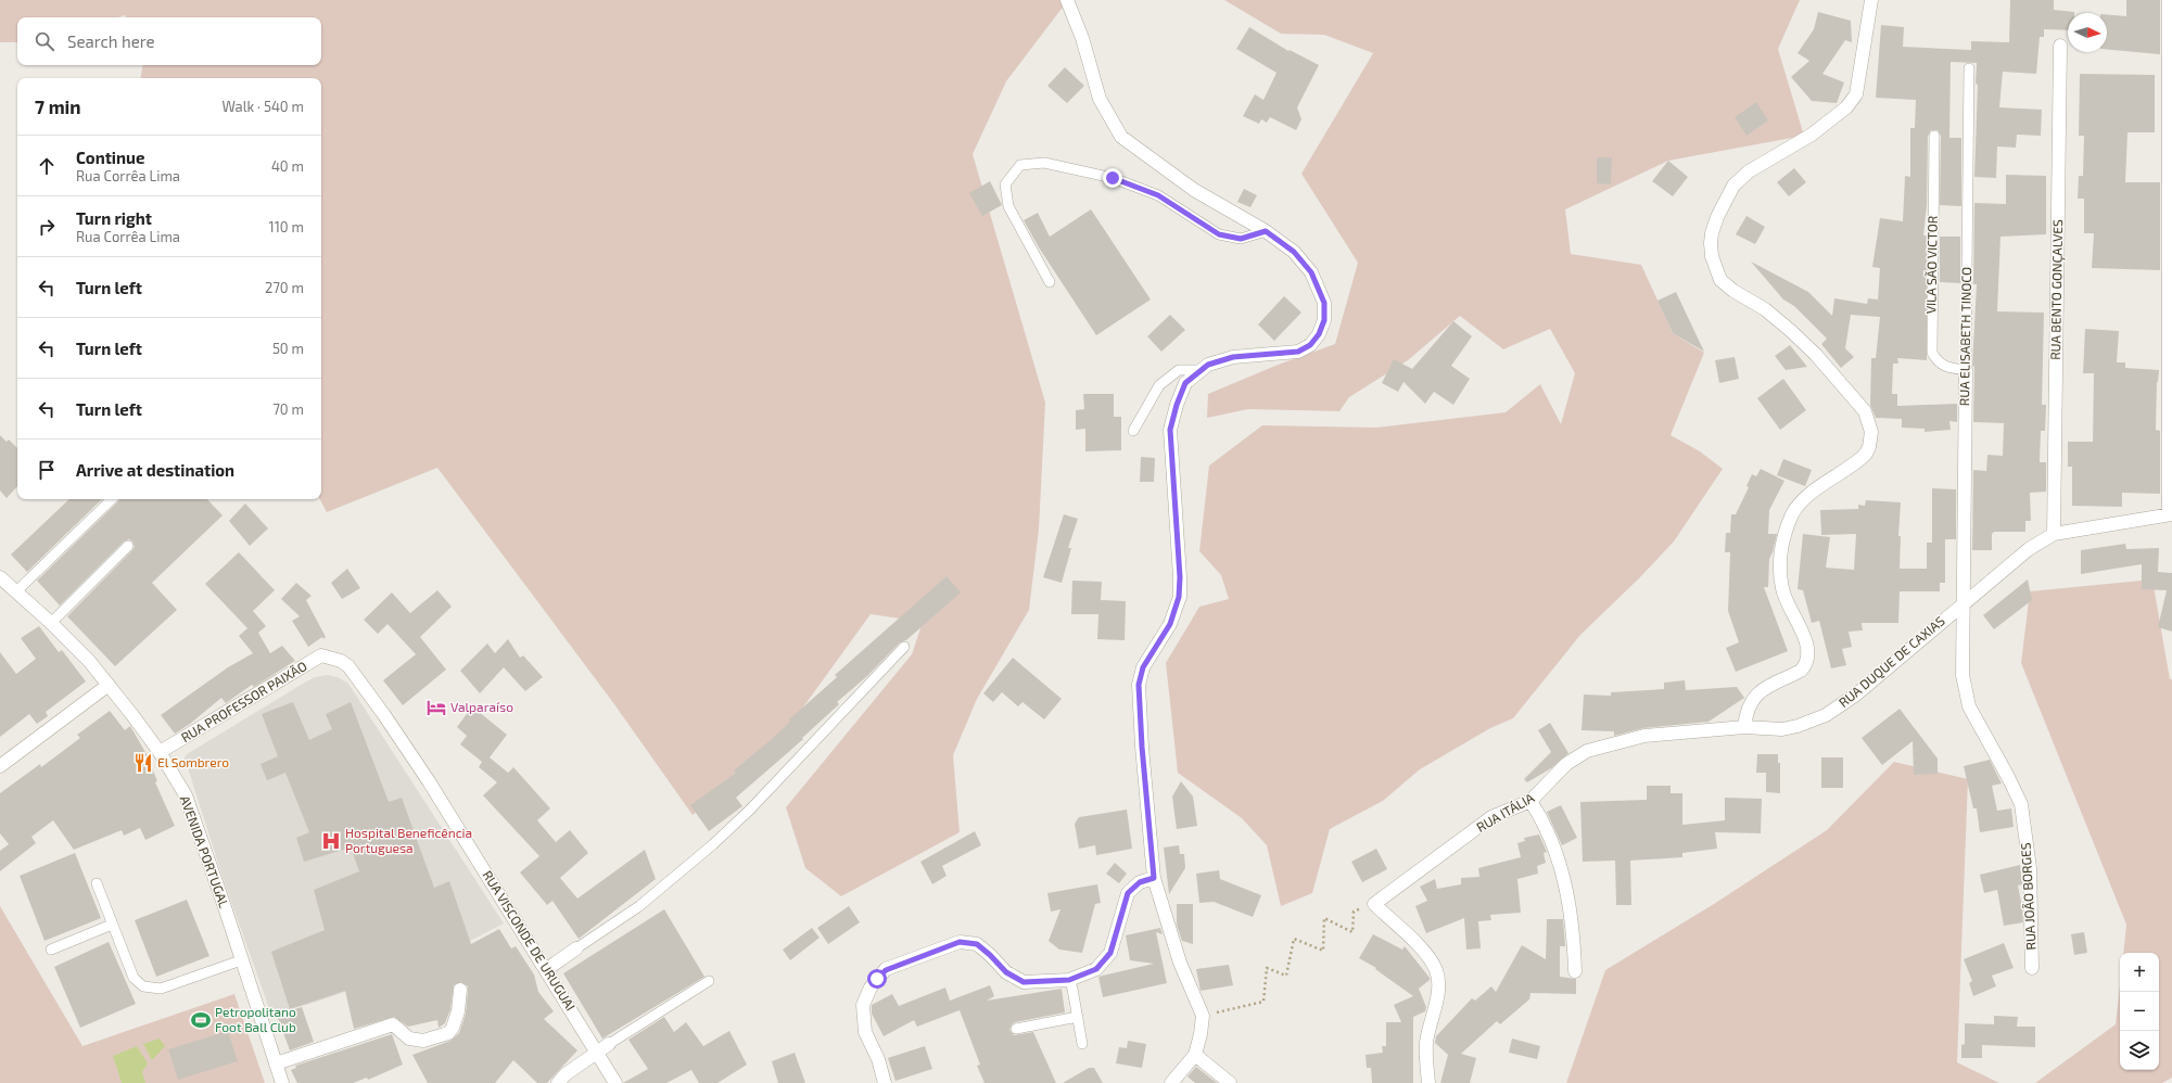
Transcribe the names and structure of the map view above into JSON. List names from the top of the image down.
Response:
{
  "streets": {
    "street": [
      "RUA BENTO GONÇALVES",
      "RUA ELISABETH TINOCO",
      "RUA DUQUE DE CAXIAS",
      "RUA PROFESSOR PAIXÃO",
      "RUA ITÁLIA",
      "AVENIDA PORTUGAL",
      "RUA JOÃO BORGES",
      "RUA VISCONDE DE URUGUAI"
    ],
    "lane": ["VILA SÃO VICTOR"]
  },
  "crossings": [
    ["VILA SÃO VICTOR", "RUA ELISABETH TINOCO"],
    ["RUA BENTO GONÇALVES", "RUA DUQUE DE CAXIAS"],
    ["RUA ELISABETH TINOCO", "RUA DUQUE DE CAXIAS"],
    ["RUA ELISABETH TINOCO", "RUA JOÃO BORGES"],
    ["RUA DUQUE DE CAXIAS", "RUA ITÁLIA"],
    ["RUA DUQUE DE CAXIAS", "RUA JOÃO BORGES"],
    ["RUA PROFESSOR PAIXÃO", "AVENIDA PORTUGAL"],
    ["RUA PROFESSOR PAIXÃO", "RUA VISCONDE DE URUGUAI"]
  ],
  "places": {
    "hotel": ["Valparaíso"],
    "restaurant": ["El Sombrero"],
    "hospital": ["Hospital Beneficência Portuguesa"],
    "sports": ["Petropolitano Foot Ball Club"]
  },
  "north": "right",
  "page": {
    "search": "Search here",
    "heading": ["7 min", "Walk · 540 m"],
    "list": [
      ["Continue", "Rua Corrêa Lima", "40 m"],
      ["Turn right", "Rua Corrêa Lima", "110 m"],
      ["Turn left", "270 m"],
      ["Turn left", "50 m"],
      ["Turn left", "70 m"],
      "Arrive at destination"
    ],
    "map_buttons": ["+", "−"]
  }
}
